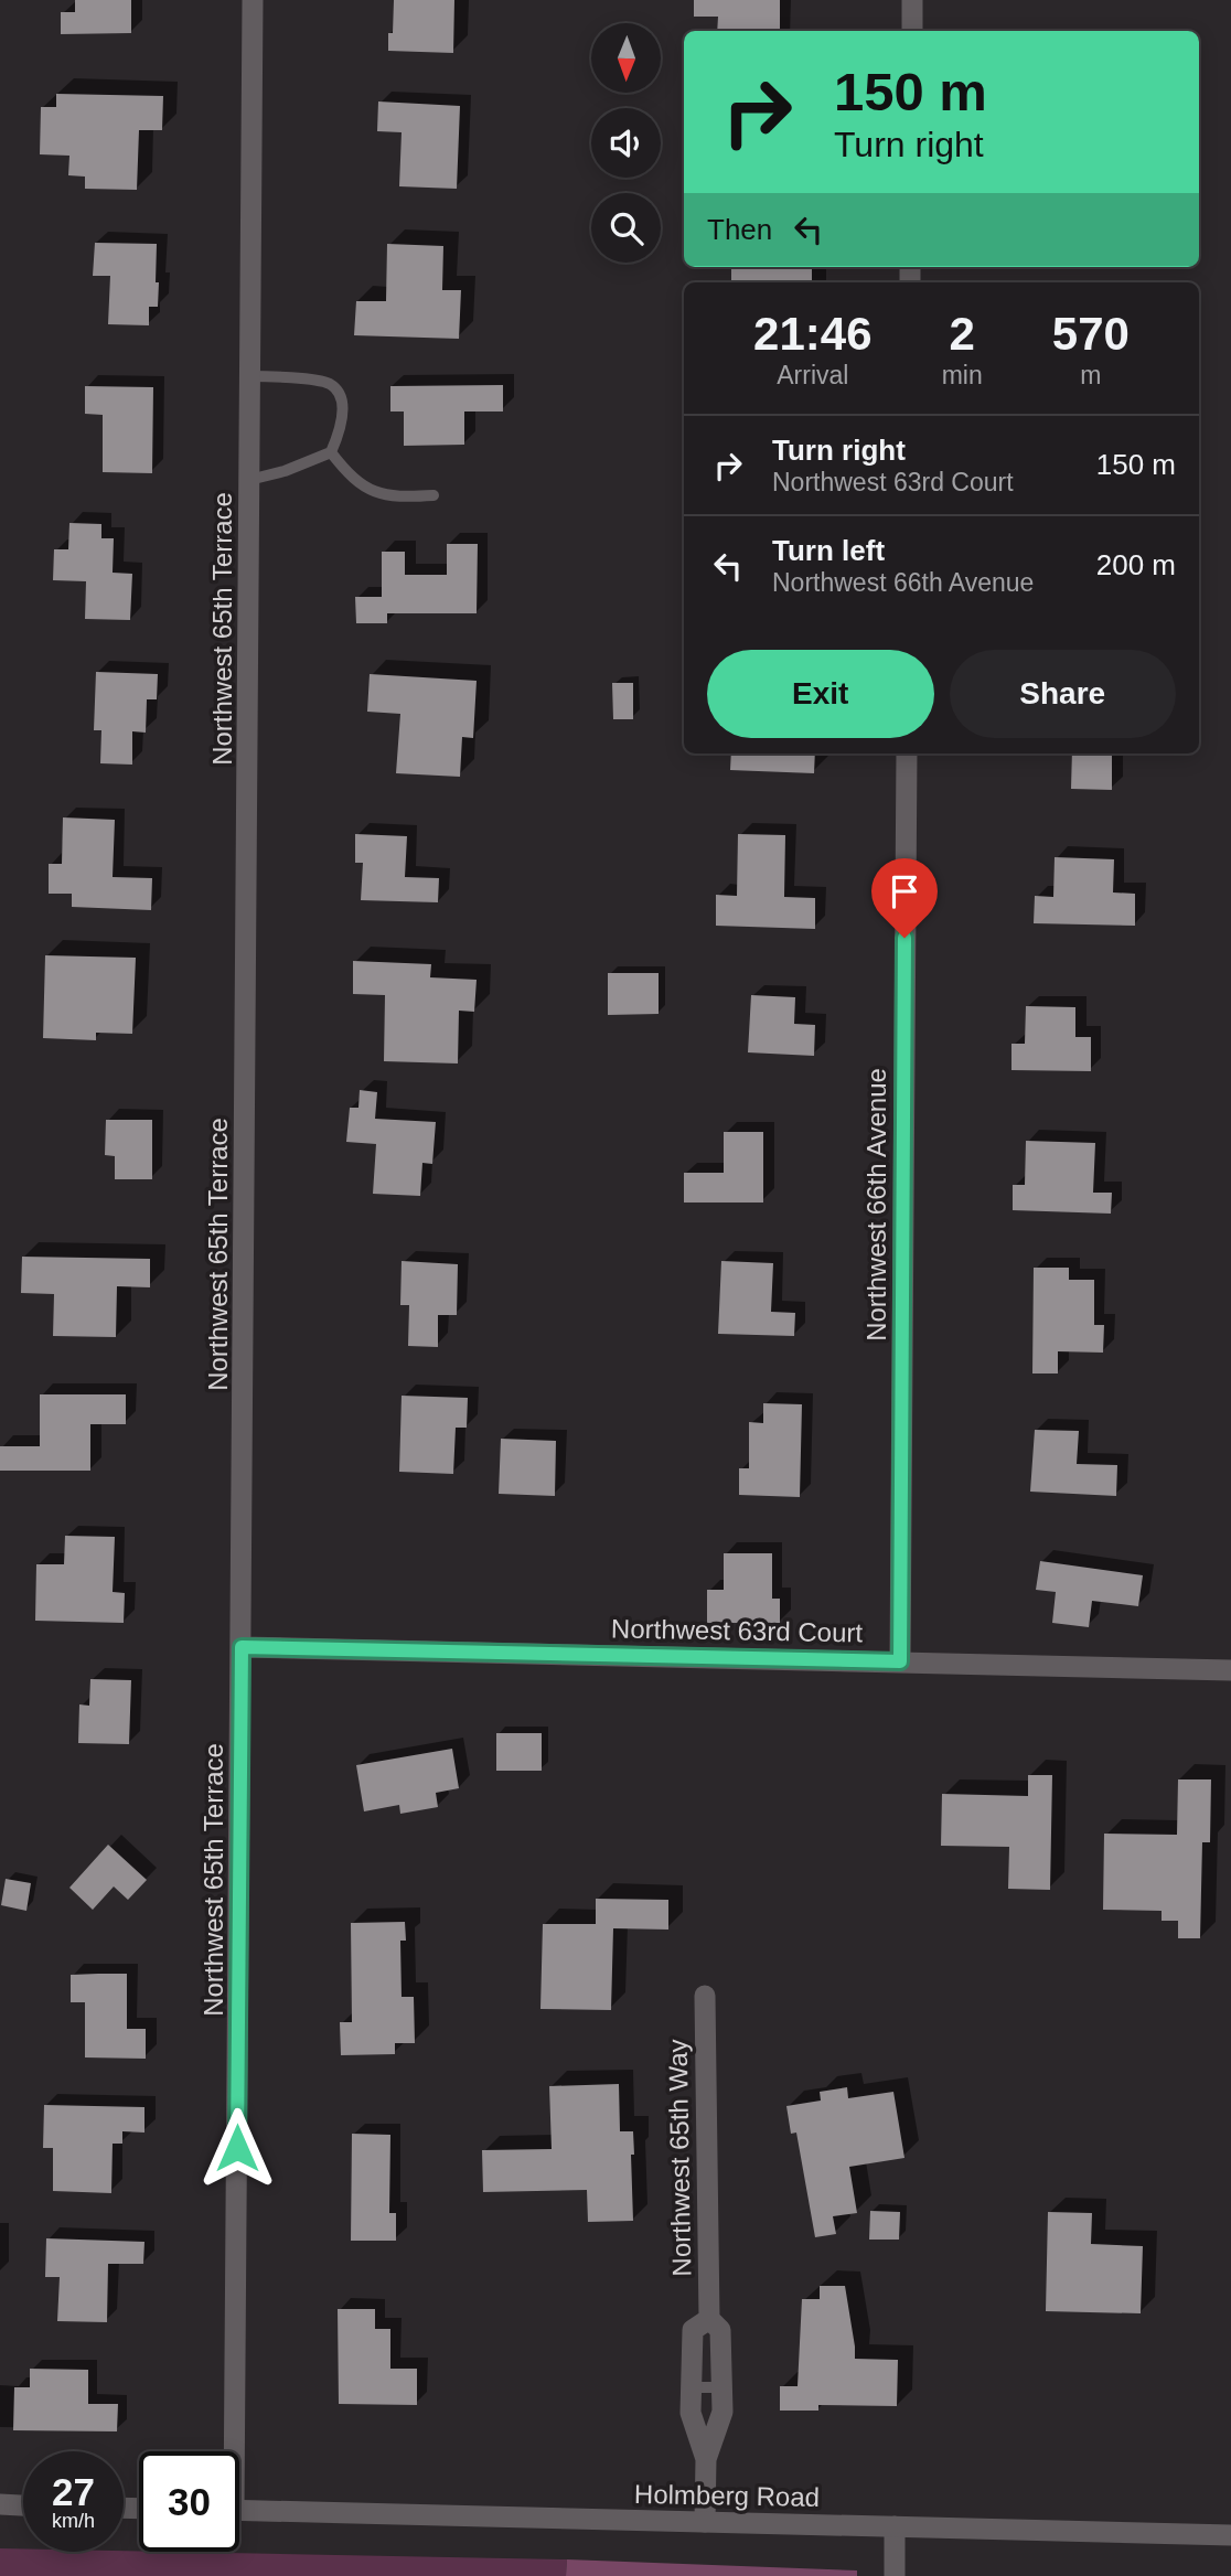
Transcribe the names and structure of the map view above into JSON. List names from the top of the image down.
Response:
{
  "streets": {
    "street": [
      "Northwest 65th Terrace",
      "Northwest 66th Avenue",
      "Northwest 63rd Court",
      "Northwest 65th Way",
      "Holmberg Road"
    ]
  },
  "crossings": [
    ["Northwest 65th Terrace", "Northwest 63rd Court"],
    ["Northwest 66th Avenue", "Northwest 63rd Court"],
    ["Northwest 65th Way", "Holmberg Road"]
  ],
  "north": "bottom",
  "page": {
    "turn": ["150 m", "Turn right"],
    "then": "Then",
    "eta": [
      "21:46",
      "Arrival",
      "2",
      "min",
      "570",
      "m"
    ],
    "list": [
      {
        "name": "Turn right",
        "note": "Northwest 63rd Court",
        "value": "150 m"
      },
      {
        "name": "Turn left",
        "note": "Northwest 66th Avenue",
        "value": "200 m"
      }
    ],
    "buttons": ["Exit", "Share"],
    "speed": "27 km/h",
    "limit": "30"
  }
}
